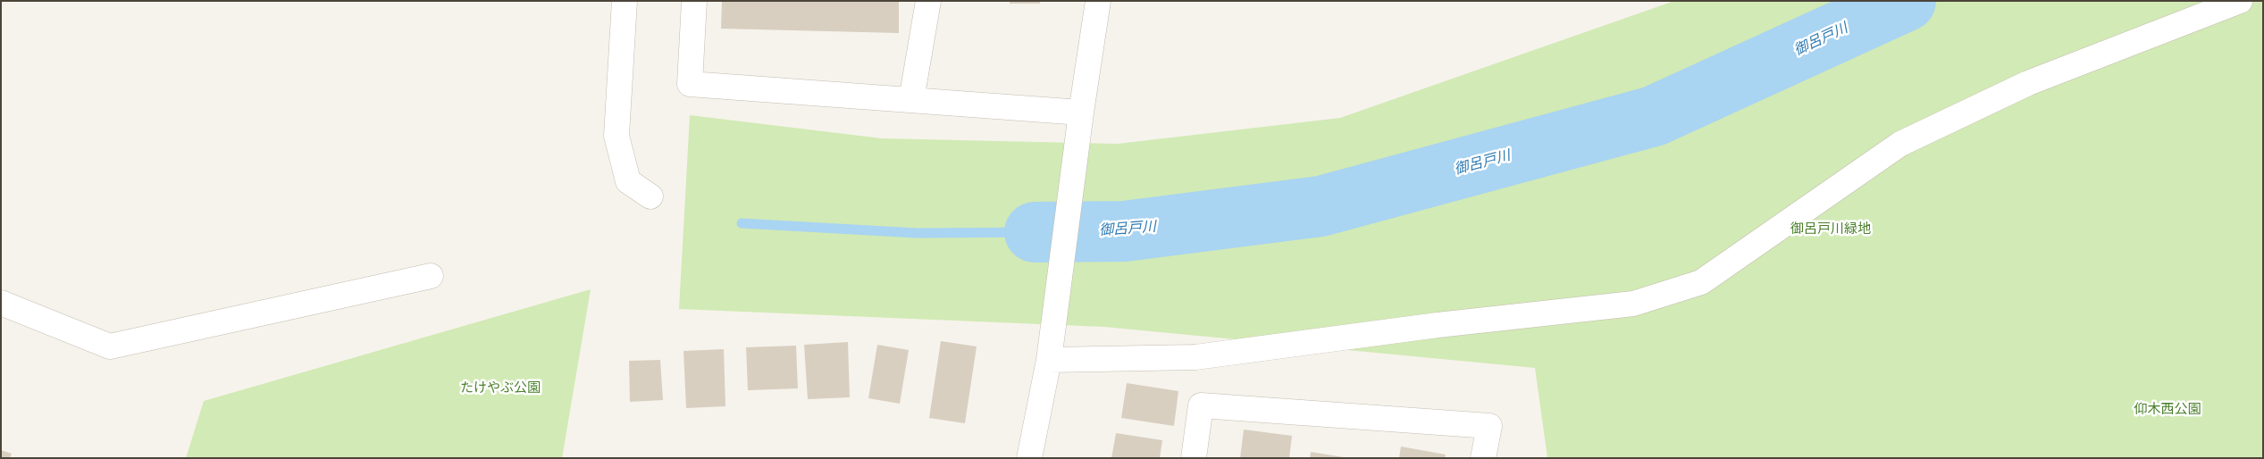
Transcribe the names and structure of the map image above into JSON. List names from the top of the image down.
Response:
{
  "water": ["御呂戸川"],
  "parks": ["御呂戸川緑地", "たけやぶ公園", "仰木西公園"]
}
